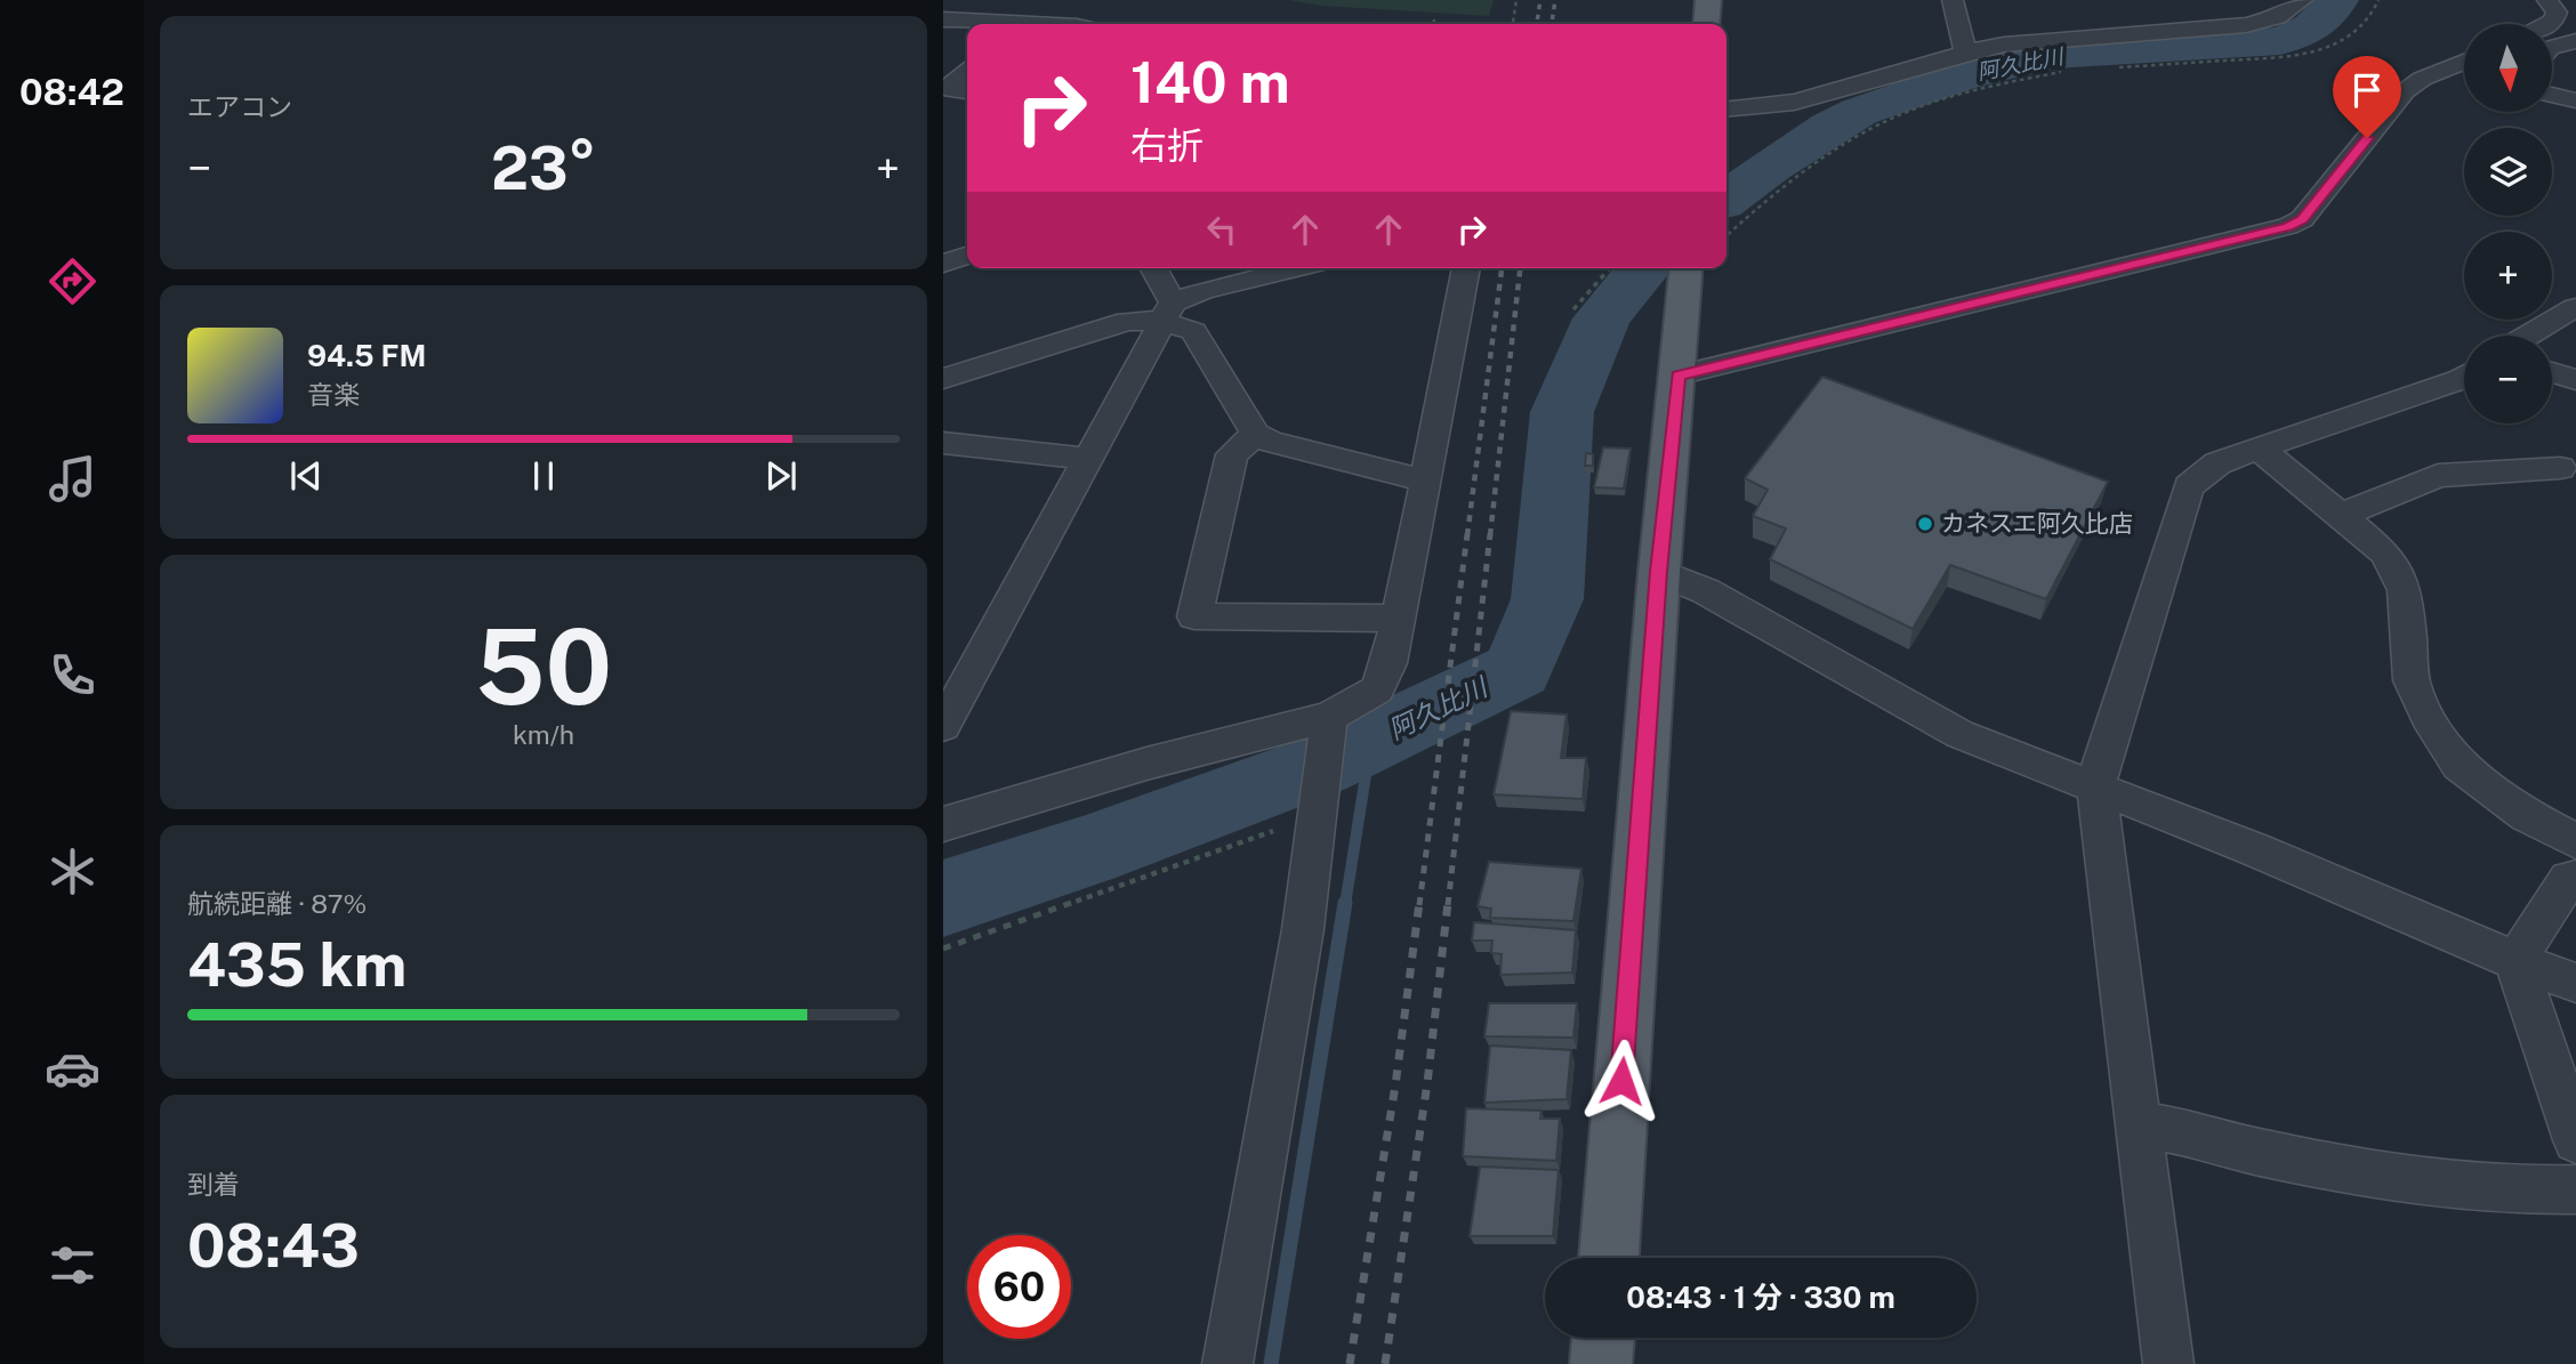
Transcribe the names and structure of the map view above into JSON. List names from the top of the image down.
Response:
{
  "water": ["阿久比川"],
  "places": ["カネスエ阿久比店"],
  "north": "bottom",
  "page": {
    "tabs": "08:42",
    "tile": [
      "エアコン",
      ["50", "km/h"],
      ["航続距離 · 87%", "435 km"],
      ["到着", "08:43"]
    ],
    "map_buttons": ["+", "−"],
    "turn": ["140 m", "右折"],
    "heat": ["−", "23°", "+"],
    "song": ["94.5 FM", "音楽"],
    "limit": "60",
    "trip": "08:43 · 1 分 · 330 m"
  }
}
